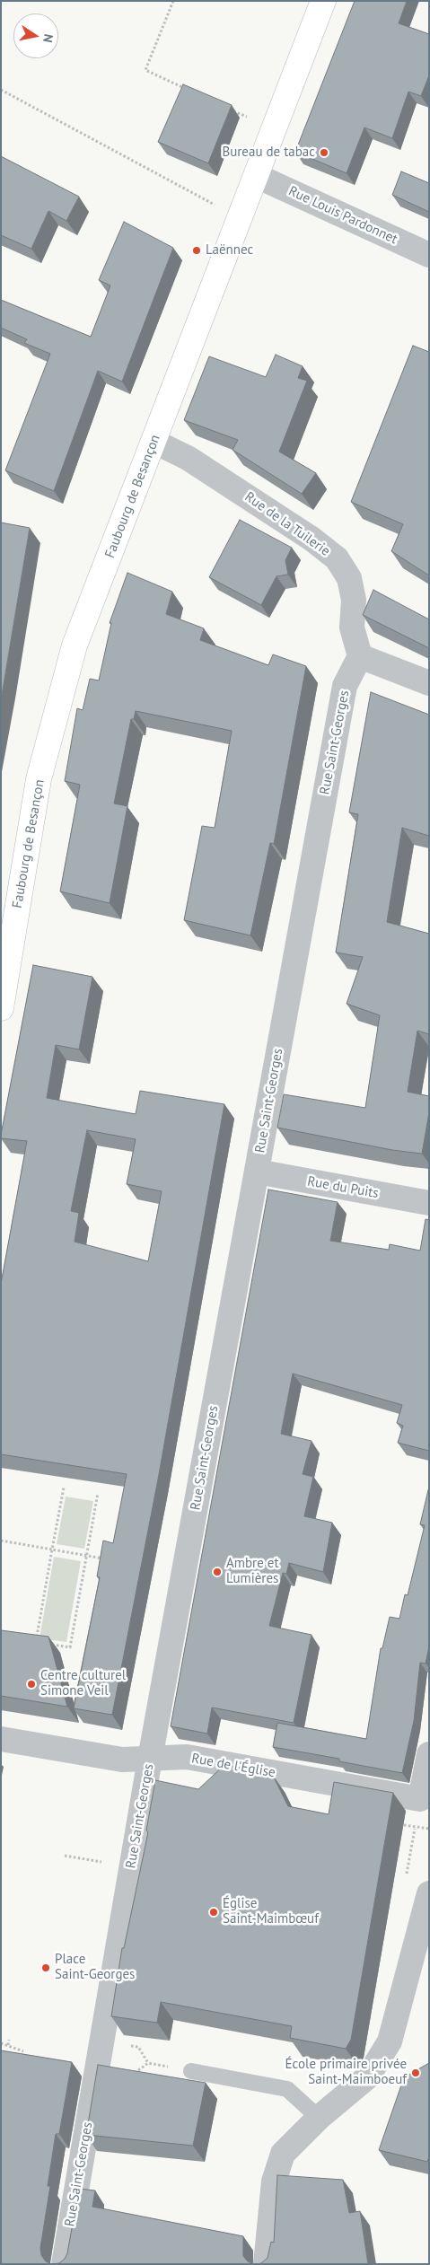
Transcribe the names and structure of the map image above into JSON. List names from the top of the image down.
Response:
{
  "streets": {
    "main road": ["Faubourg de Besançon"],
    "street": [
      "Rue Louis Pardonnet",
      "Rue de la Tuilerie",
      "Rue Saint-Georges",
      "Rue du Puits",
      "Rue de l'Église"
    ]
  },
  "crossings": [
    ["Rue Louis Pardonnet", "Faubourg de Besançon"],
    ["Faubourg de Besançon", "Rue de la Tuilerie"],
    ["Rue de la Tuilerie", "Rue Saint-Georges"],
    ["Rue Saint-Georges", "Rue du Puits"],
    ["Rue Saint-Georges", "Rue de l'Église"]
  ],
  "places": [
    "Bureau de tabac",
    "Laënnec",
    "Ambre et Lumières",
    "Centre culturel Simone Veil",
    "Église Saint-Maimbœuf",
    "Place Saint-Georges",
    "École primaire privée Saint-Maimboeuf"
  ],
  "north": "right"
}
